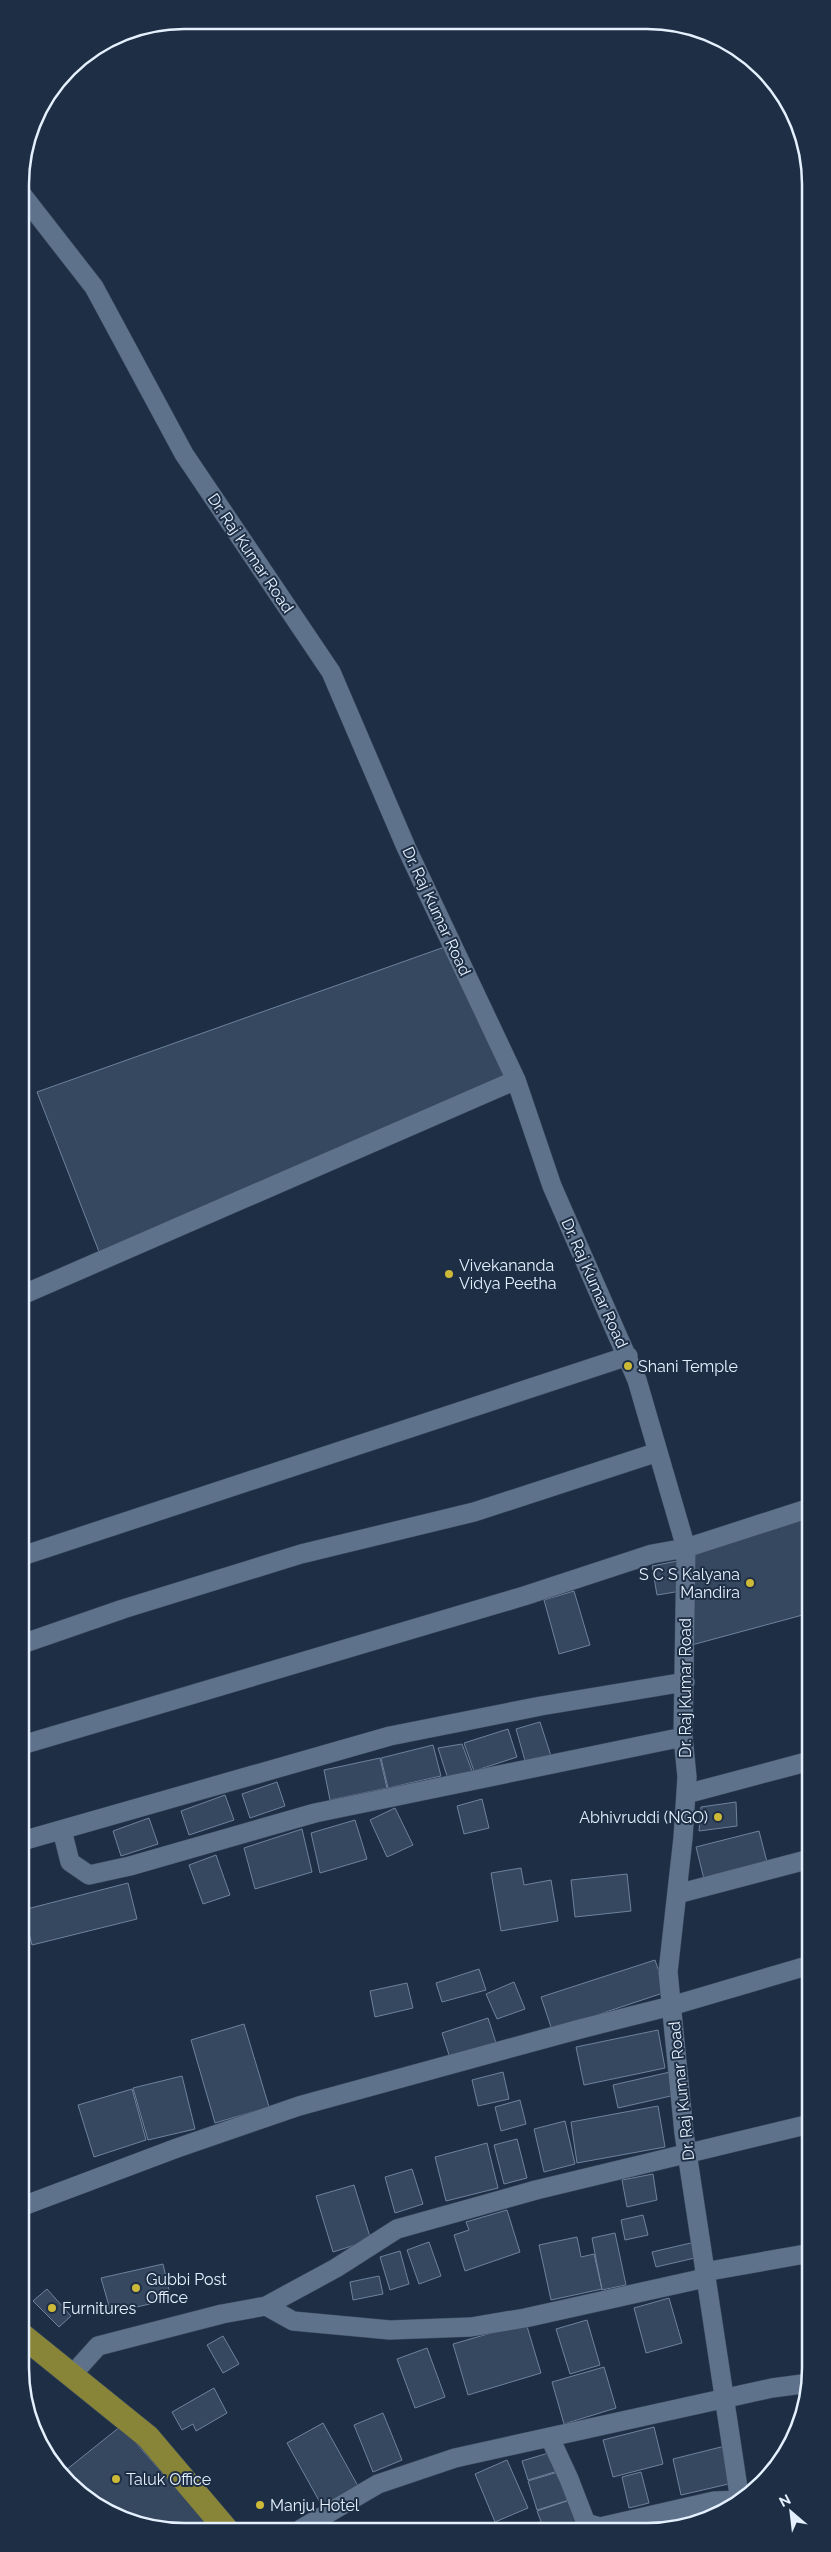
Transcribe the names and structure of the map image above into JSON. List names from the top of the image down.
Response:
{
  "streets": {
    "street": ["Dr. Raj Kumar Road"]
  },
  "places": [
    "Vivekananda Vidya Peetha",
    "Shani Temple",
    "S C S Kalyana Mandira",
    "Abhivruddi (NGO)",
    "Gubbi Post Office",
    "Furnitures",
    "Taluk Office",
    "Manju Hotel"
  ],
  "north": "top left"
}
